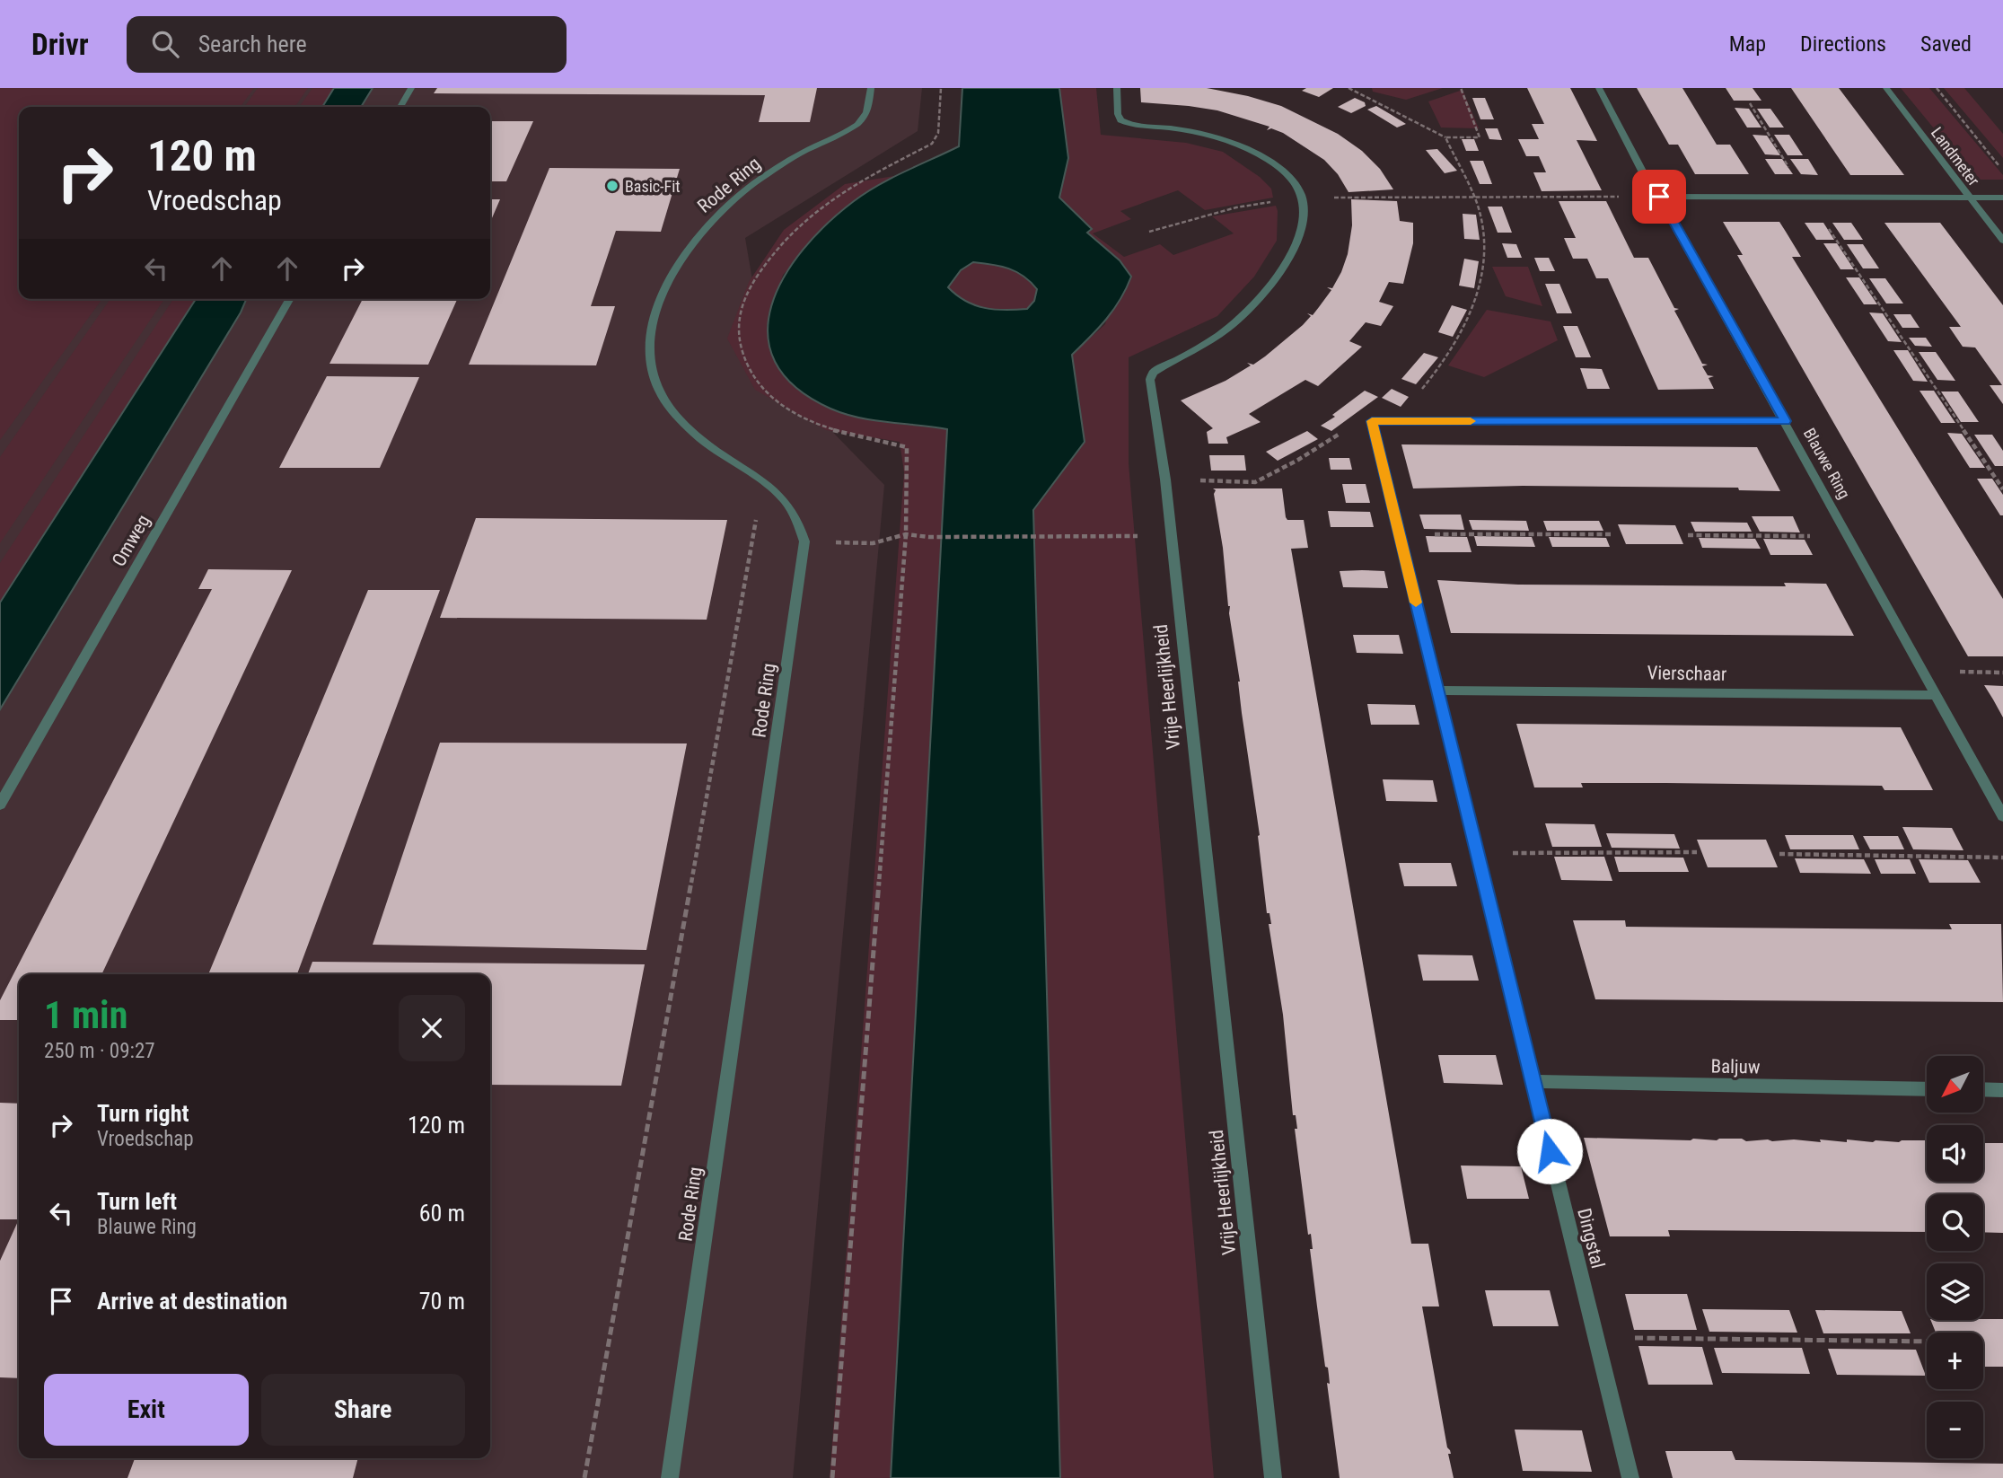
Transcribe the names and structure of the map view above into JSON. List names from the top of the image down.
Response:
{
  "streets": {
    "street": [
      "Landmeter",
      "Rode Ring",
      "Blauwe Ring",
      "Omweg",
      "Vierschaar",
      "Vrije Heerlijkheid",
      "Baljuw",
      "Dingstal"
    ]
  },
  "crossings": [
    ["Blauwe Ring", "Vierschaar"],
    ["Blauwe Ring", "Dingstal"],
    ["Vierschaar", "Dingstal"],
    ["Baljuw", "Dingstal"]
  ],
  "places": ["Basic-Fit"],
  "north": "bottom left",
  "page": {
    "header": "Drivr",
    "search": "Search here",
    "nav": ["Map", "Directions", "Saved"],
    "turn": ["120 m", "Vroedschap"],
    "heading": ["1 min", "250 m · 09:27"],
    "map_buttons": ["+", "−"],
    "list": [
      {
        "name": "Turn right",
        "note": "Vroedschap",
        "value": "120 m"
      },
      {
        "name": "Turn left",
        "note": "Blauwe Ring",
        "value": "60 m"
      },
      {
        "name": "Arrive at destination",
        "value": "70 m"
      }
    ],
    "buttons": ["Exit", "Share"]
  }
}
